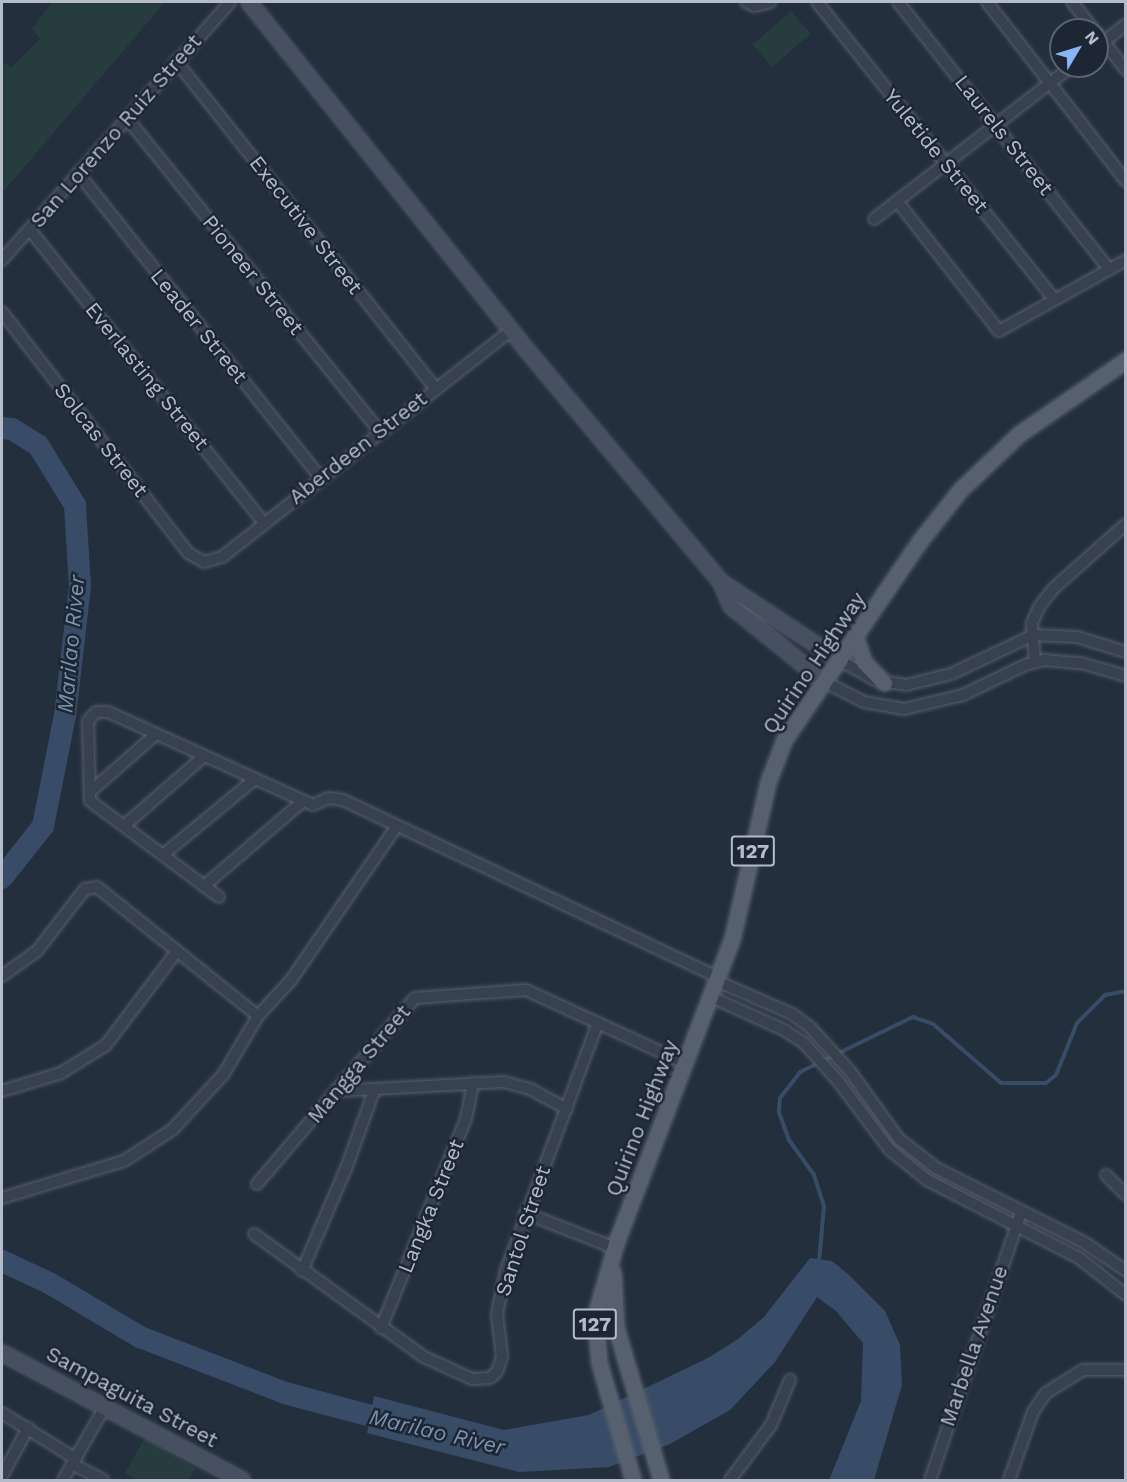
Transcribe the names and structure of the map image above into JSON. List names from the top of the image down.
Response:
{
  "streets": {
    "main road": ["Quirino Highway", "127"],
    "street": [
      "San Lorenzo Ruiz Street",
      "Laurels Street",
      "Yuletide Street",
      "Executive Street",
      "Pioneer Street",
      "Leader Street",
      "Everlasting Street",
      "Solcas Street",
      "Aberdeen Street",
      "Mangga Street",
      "Langka Street",
      "Santol Street",
      "Marbella Avenue",
      "Sampaguita Street"
    ]
  },
  "crossings": [
    ["San Lorenzo Ruiz Street", "Executive Street"],
    ["San Lorenzo Ruiz Street", "Pioneer Street"],
    ["San Lorenzo Ruiz Street", "Leader Street"],
    ["San Lorenzo Ruiz Street", "Everlasting Street"],
    ["Executive Street", "Aberdeen Street"],
    ["Pioneer Street", "Aberdeen Street"],
    ["Leader Street", "Aberdeen Street"],
    ["Everlasting Street", "Aberdeen Street"],
    ["Solcas Street", "Aberdeen Street"],
    ["Quirino Highway", "Mangga Street"],
    ["Mangga Street", "Santol Street"],
    ["Langka Street", "Santol Street"]
  ],
  "water": ["Marilao River"],
  "north": "top right"
}
